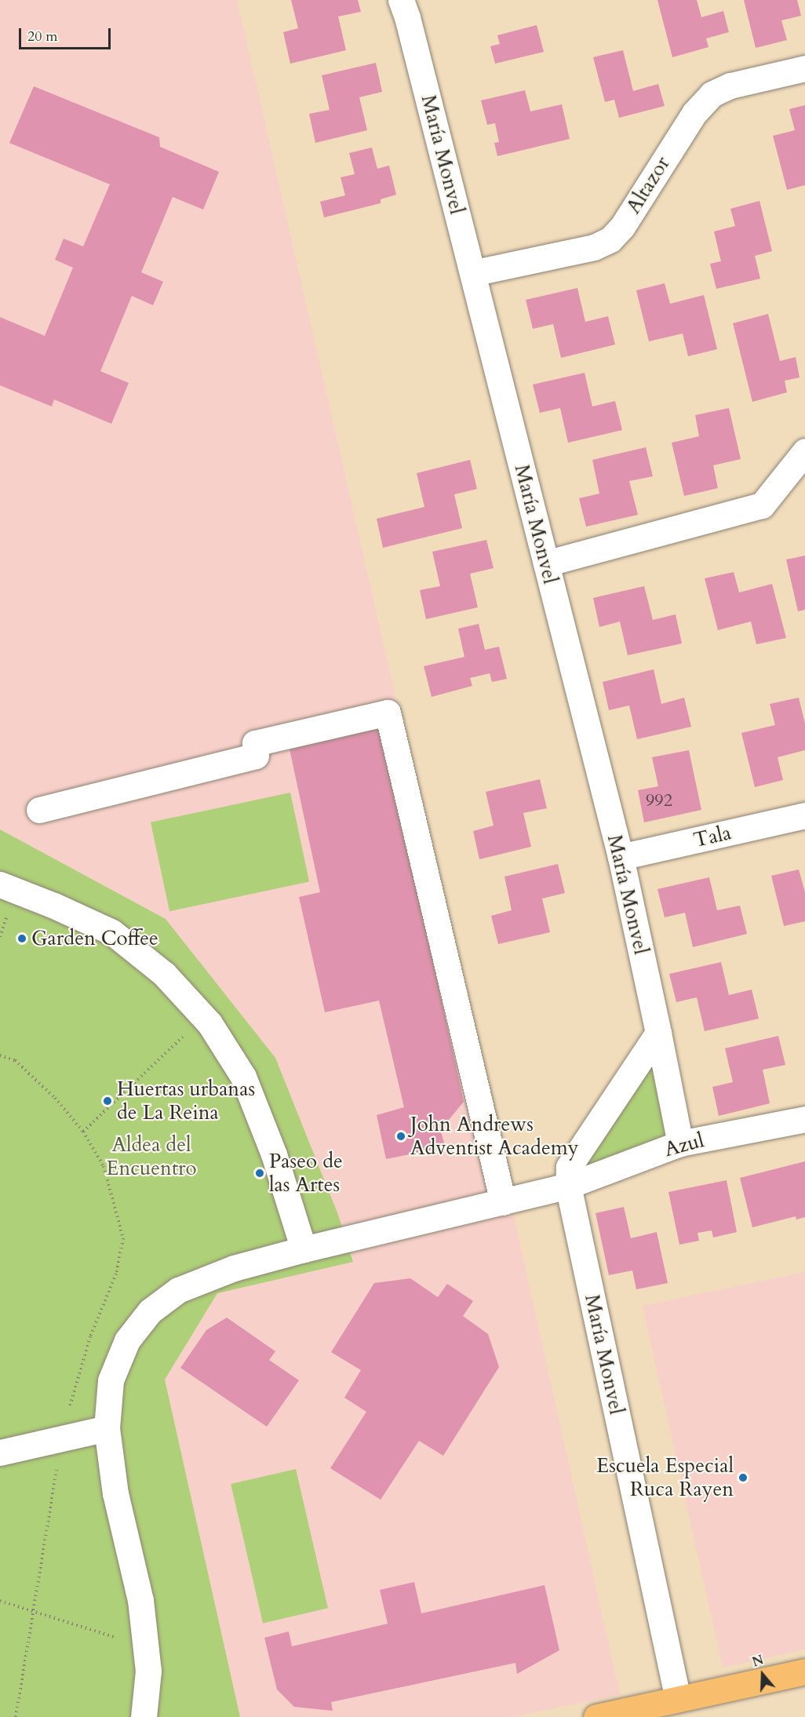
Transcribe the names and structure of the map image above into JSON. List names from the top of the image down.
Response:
{
  "streets": {
    "street": [
      "María Monvel",
      "Altazor",
      "Tala",
      "Azul"
    ]
  },
  "crossings": [
    ["María Monvel", "Altazor"],
    ["María Monvel", "Tala"],
    ["María Monvel", "Azul"]
  ],
  "parks": ["Aldea del Encuentro"],
  "places": [
    "Garden Coffee",
    "Huertas urbanas de La Reina",
    "John Andrews Adventist Academy",
    "Paseo de las Artes",
    "Escuela Especial Ruca Rayen"
  ],
  "house_numbers": ["992"],
  "scale_bar": "20 m",
  "north": "top"
}
